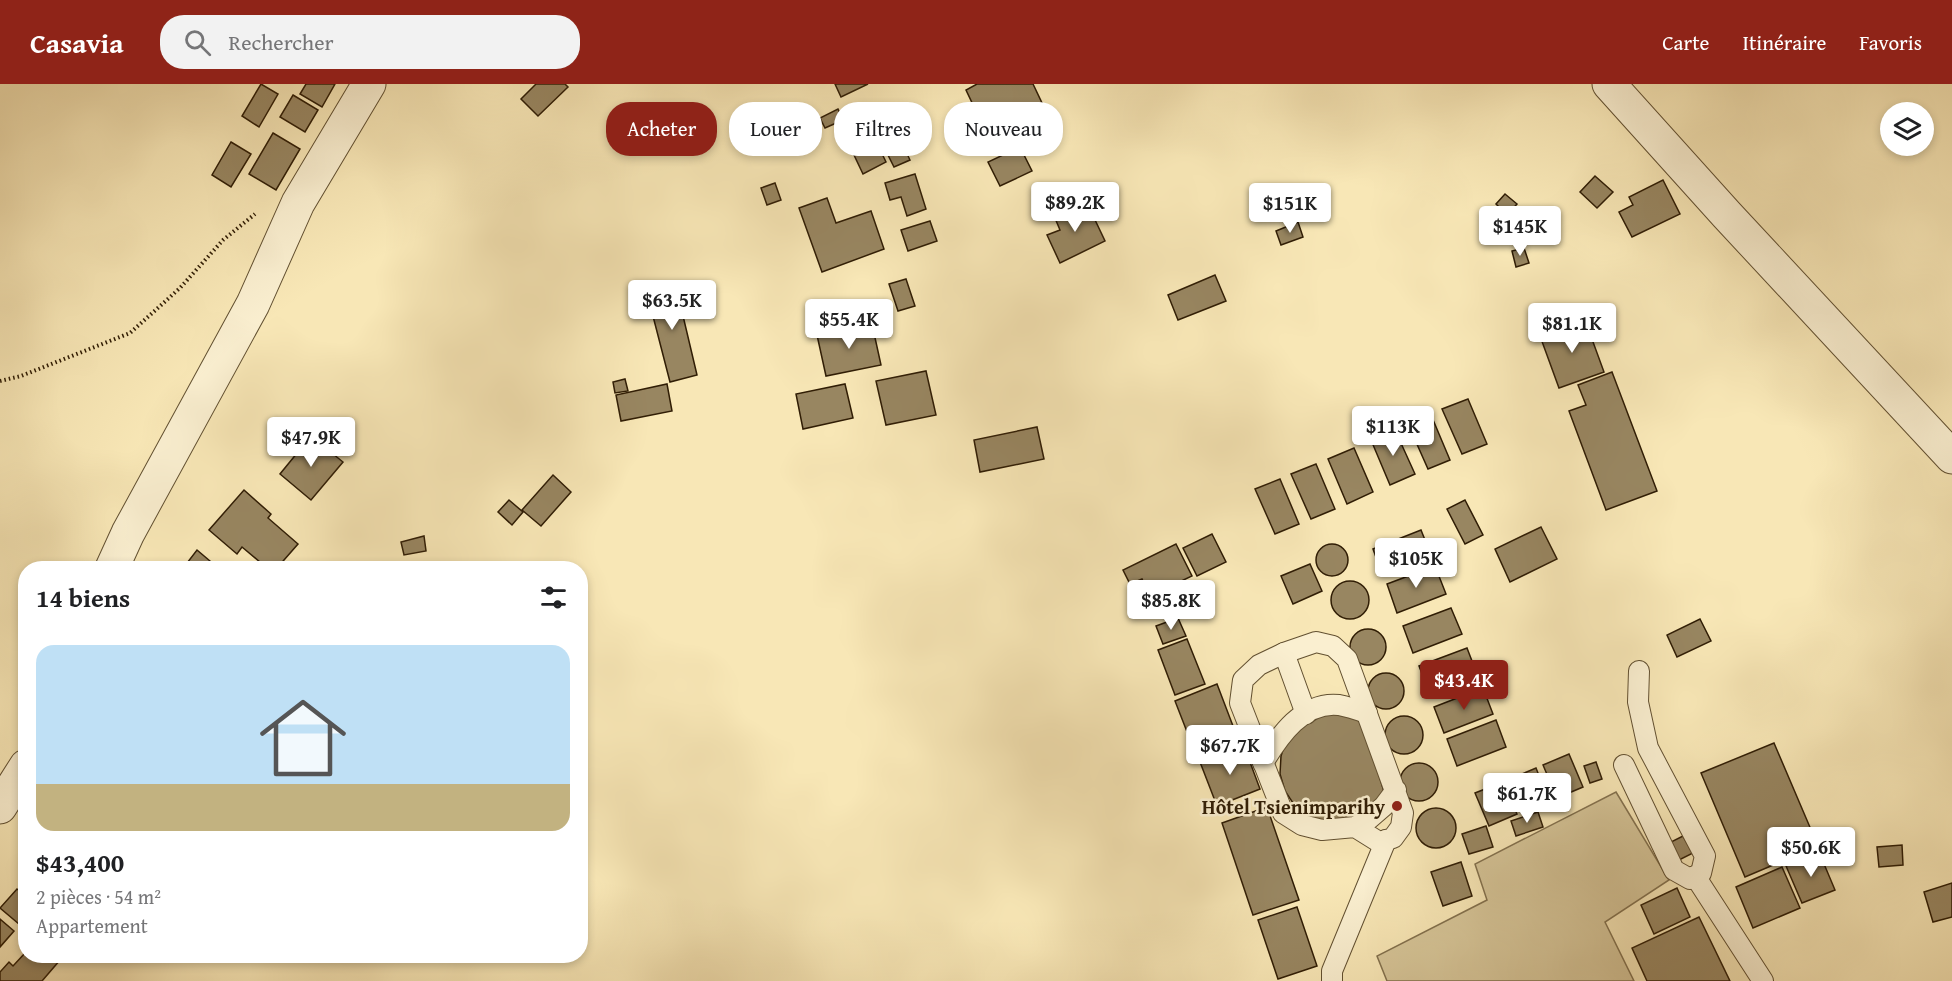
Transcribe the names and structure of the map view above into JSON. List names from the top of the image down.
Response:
{
  "places": ["Hôtel Tsienimparihy"],
  "page": {
    "header": "Casavia",
    "search": "Rechercher",
    "nav": ["Carte", "Itinéraire", "Favoris"],
    "chip": [
      "Acheter",
      "Louer",
      "Filtres",
      "Nouveau"
    ],
    "price": [
      "$89.2K",
      "$151K",
      "$145K",
      "$63.5K",
      "$55.4K",
      "$81.1K",
      "$113K",
      "$47.9K",
      "$105K",
      "$85.8K",
      "$43.4K",
      "$67.7K",
      "$61.7K",
      "$50.6K"
    ],
    "heading": "14 biens",
    "list": [
      {
        "name": "$43,400",
        "note": "2 pièces · 54 m² · Appartement"
      }
    ]
  }
}
